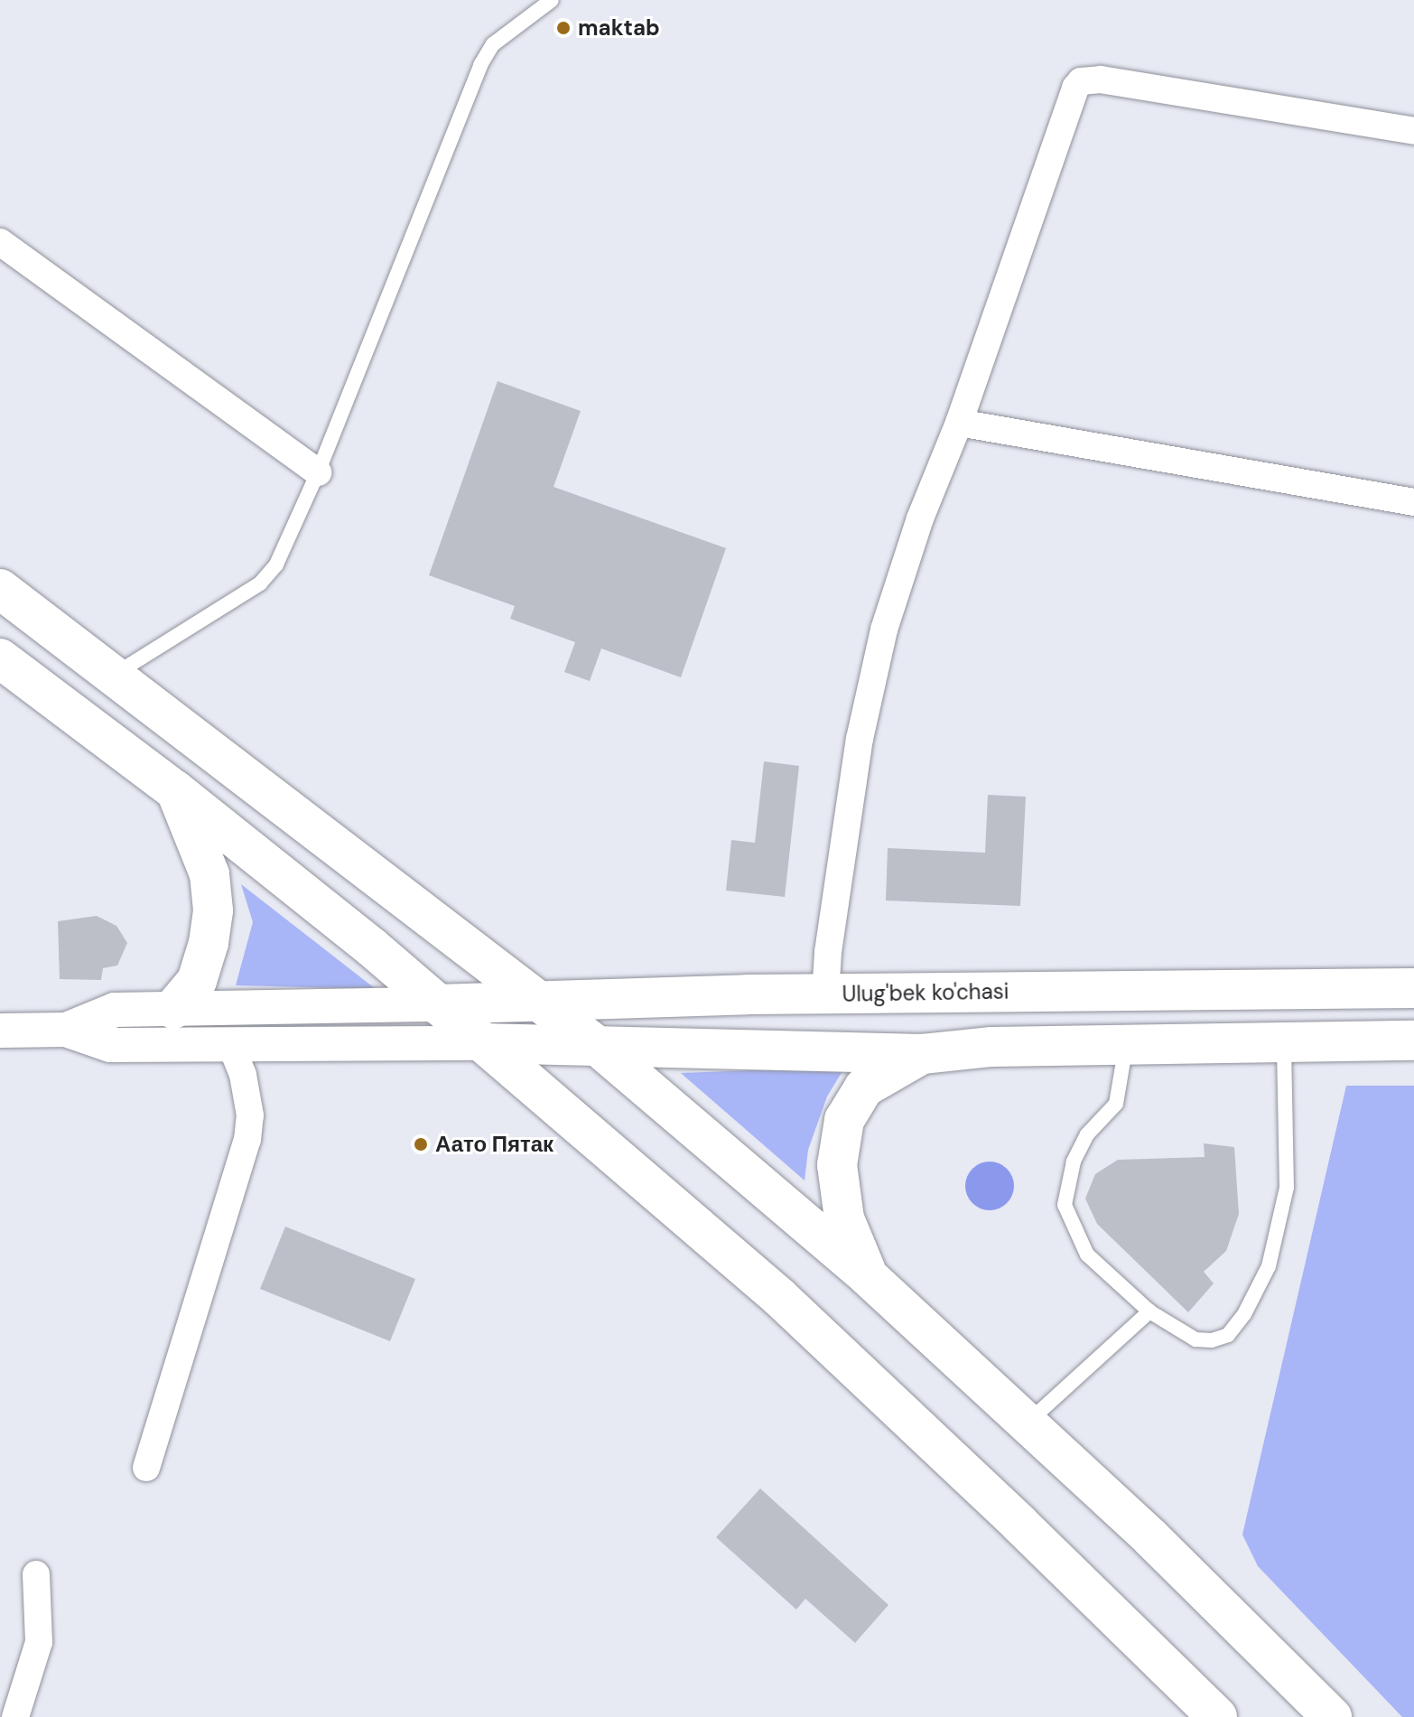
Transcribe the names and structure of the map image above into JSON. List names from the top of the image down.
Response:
{
  "streets": {
    "main road": ["Ulug'bek ko'chasi"]
  },
  "places": ["maktab", "Аато Пятак"]
}
